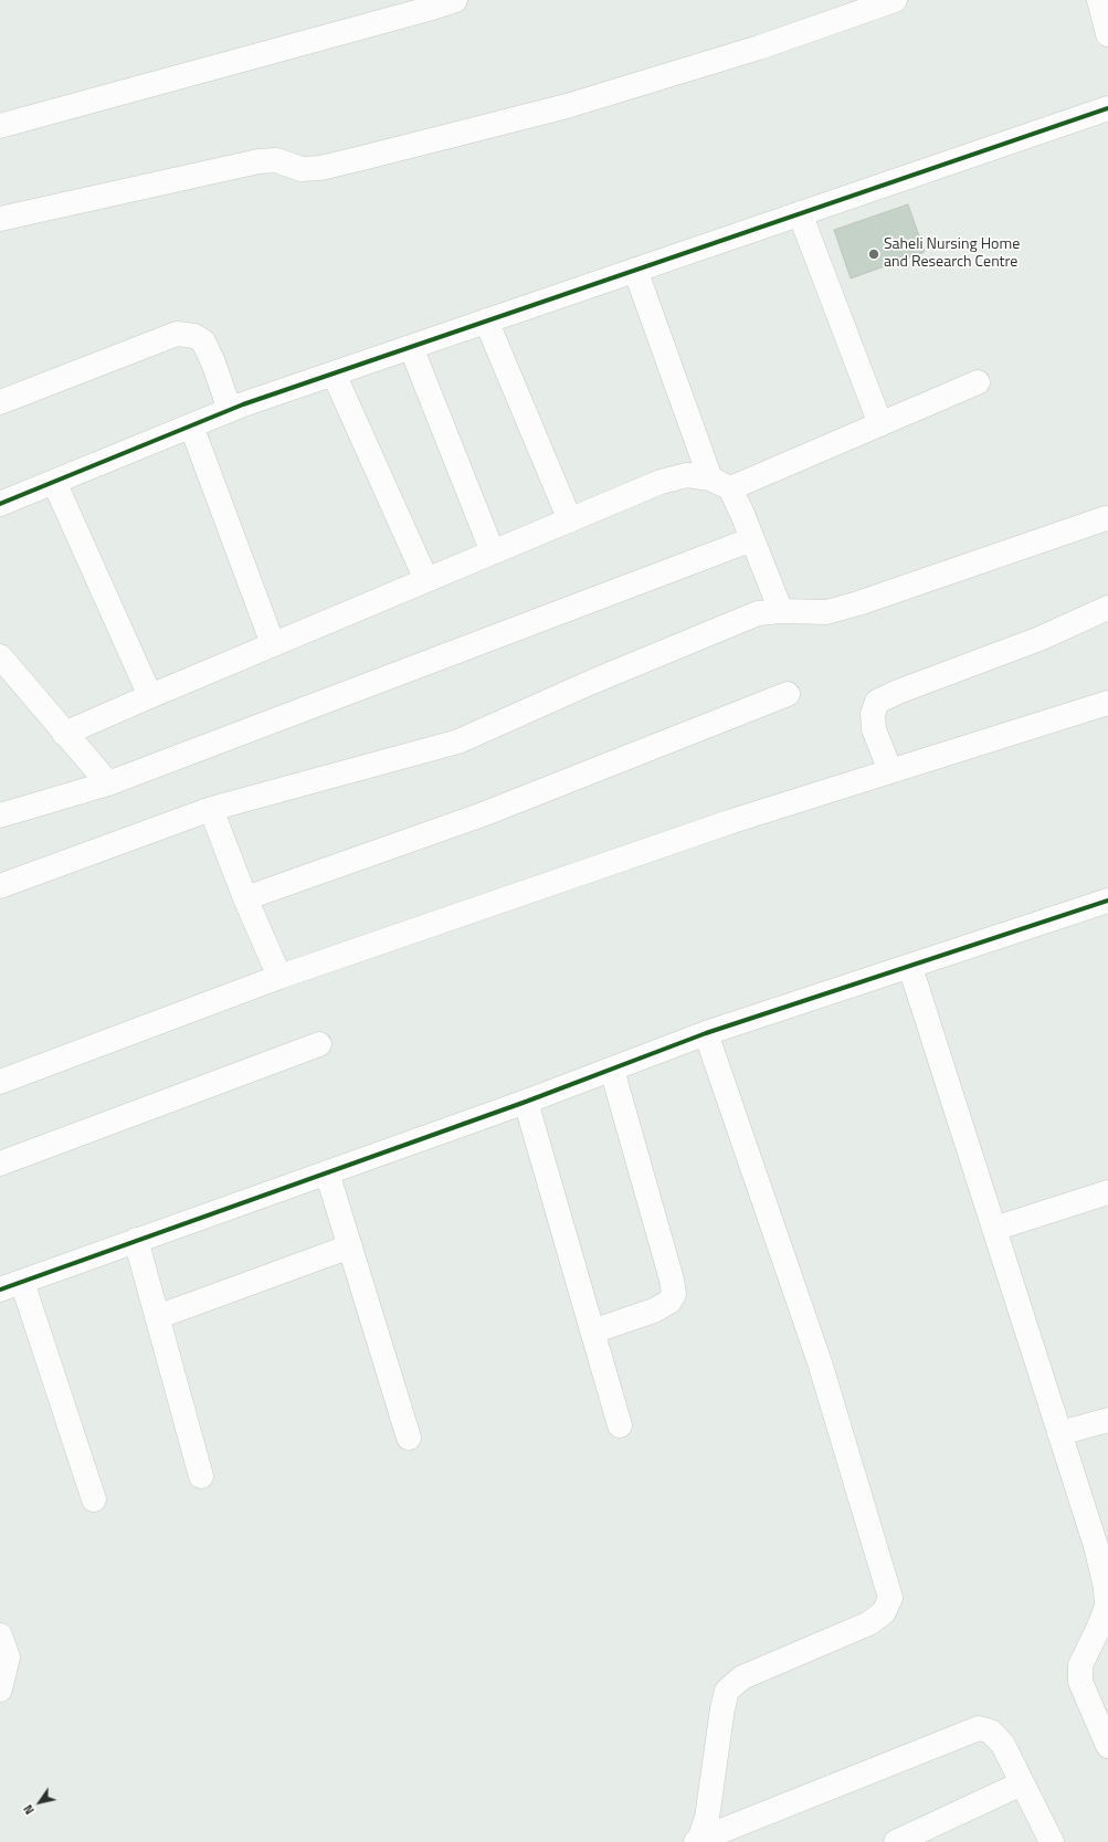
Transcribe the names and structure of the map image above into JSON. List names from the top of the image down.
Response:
{
  "places": ["Saheli Nursing Home and Research Centre"],
  "north": "bottom left"
}
